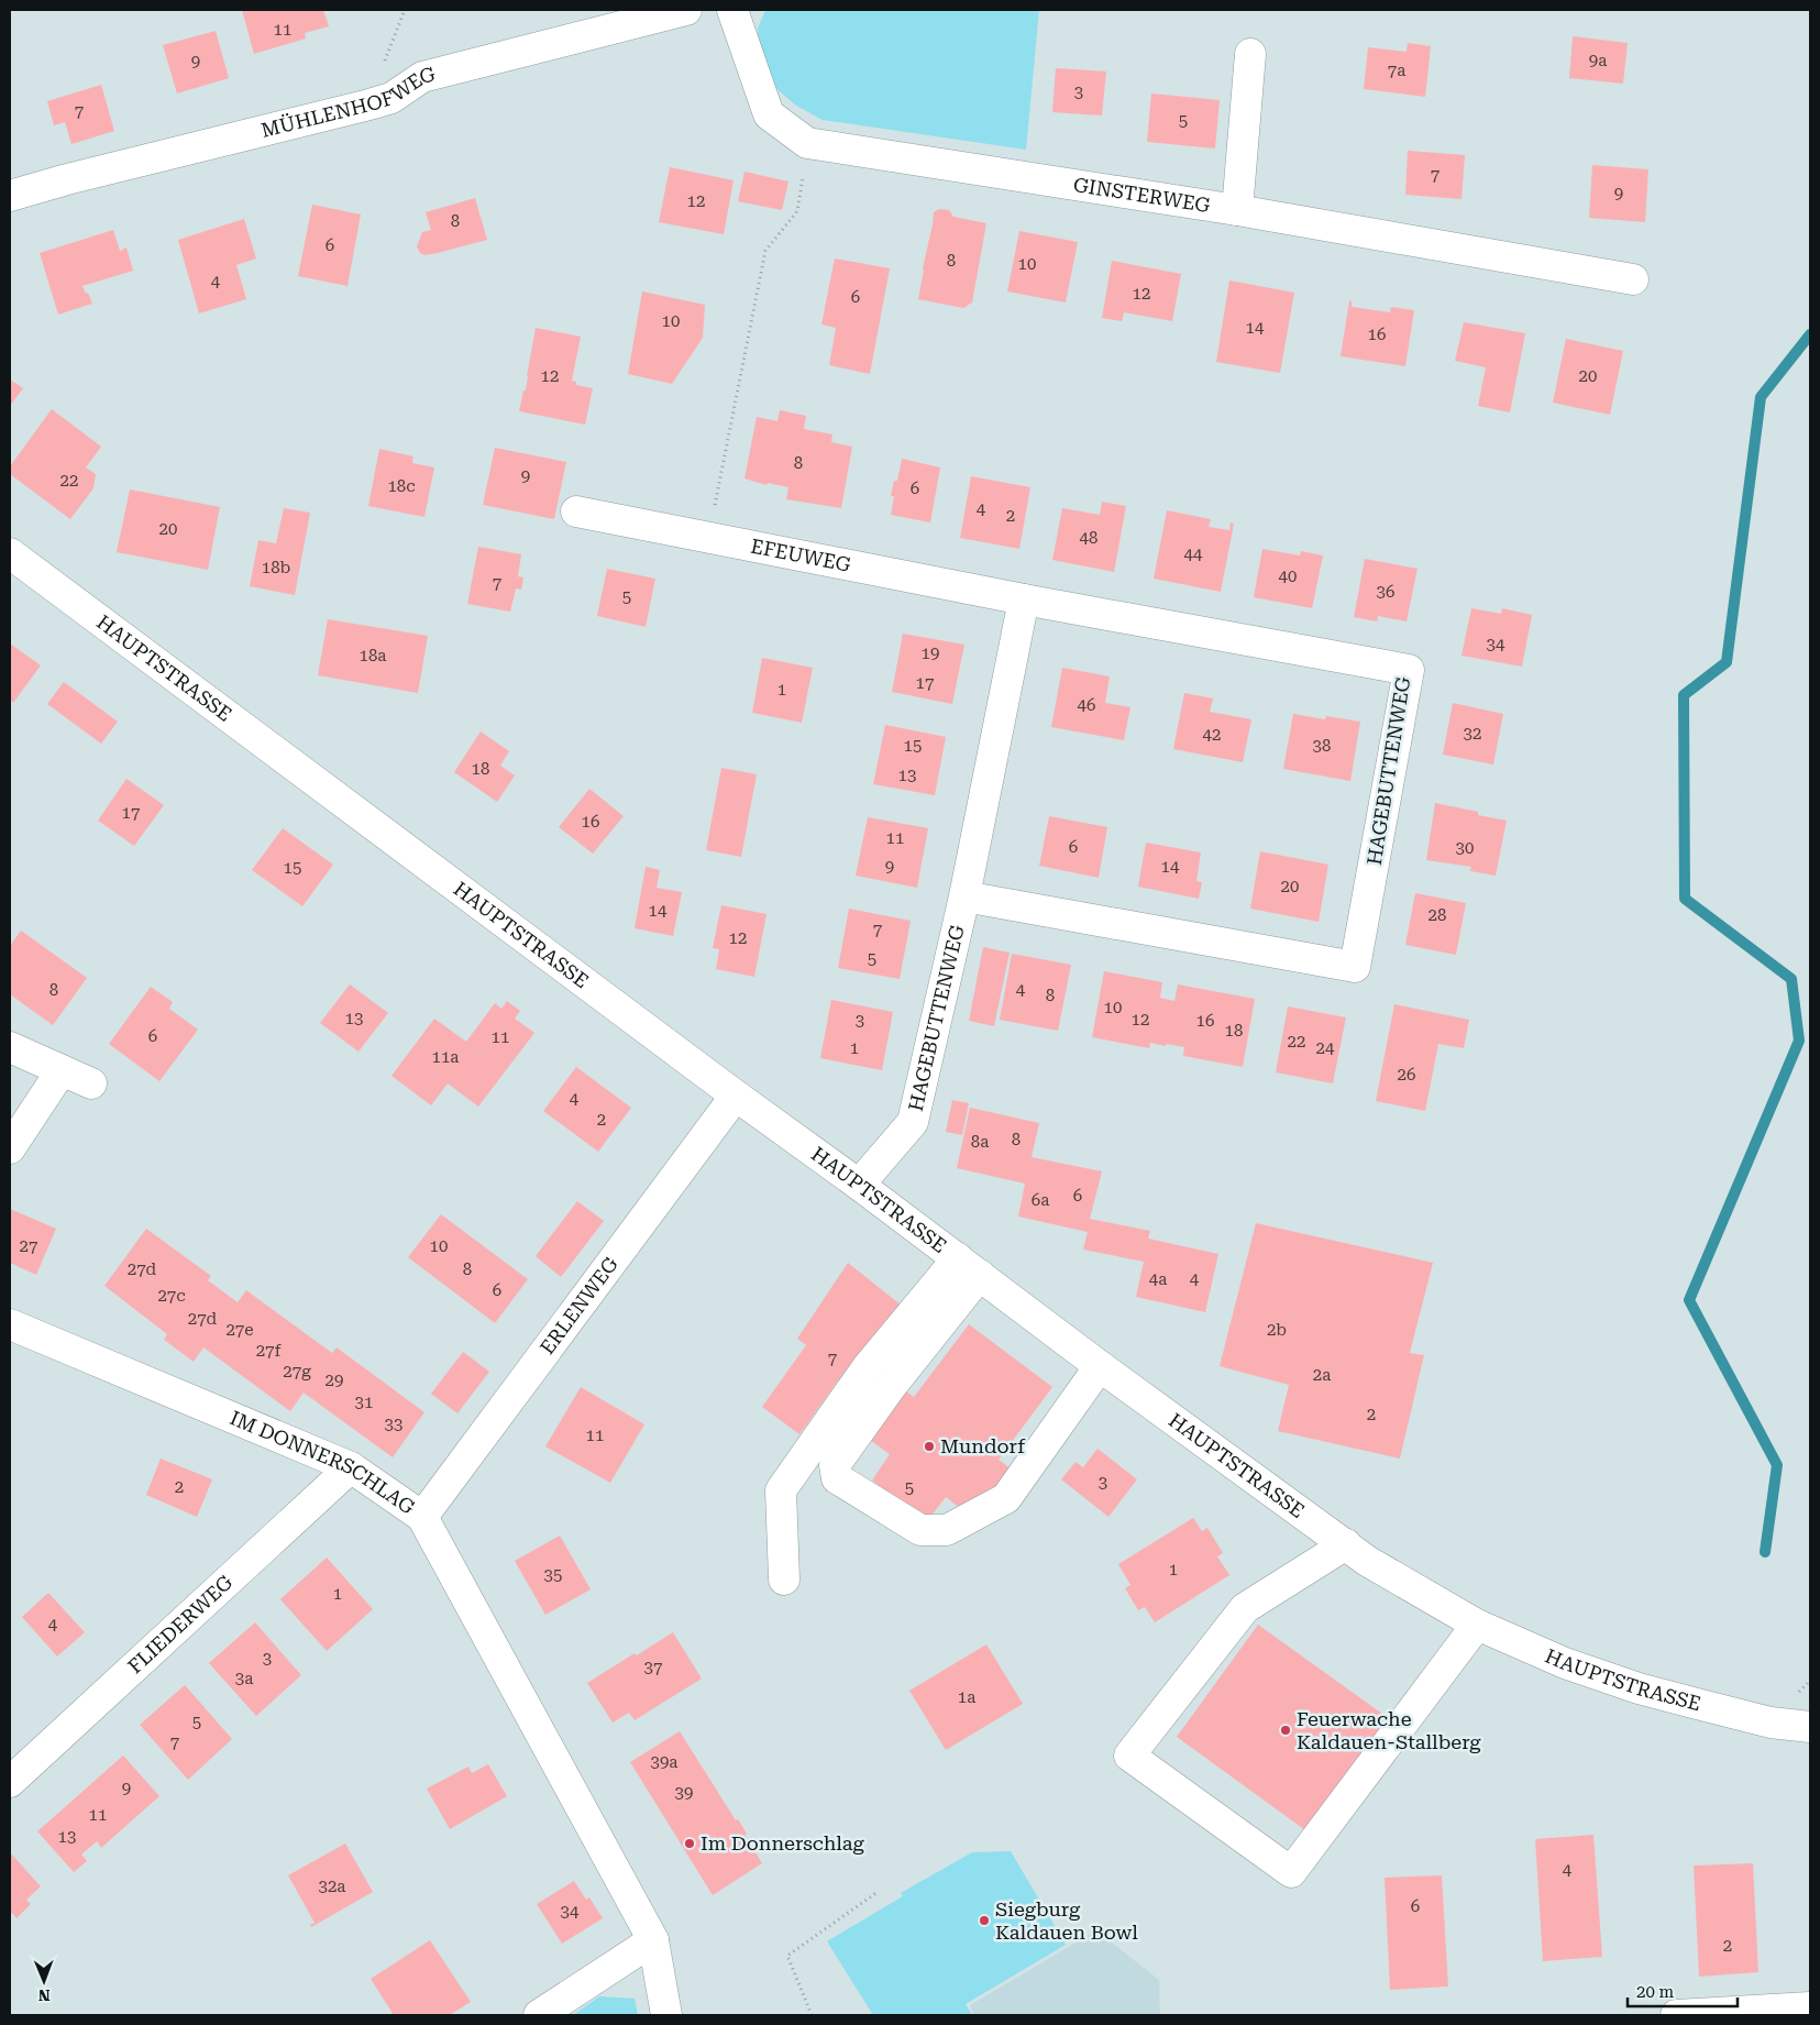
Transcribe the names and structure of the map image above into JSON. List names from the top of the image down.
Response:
{
  "streets": {
    "street": [
      "MÜHLENHOFWEG",
      "GINSTERWEG",
      "EFEUWEG",
      "HAUPTSTRASSE",
      "HAGEBUTTENWEG",
      "ERLENWEG",
      "IM DONNERSCHLAG",
      "FLIEDERWEG"
    ]
  },
  "crossings": [
    ["EFEUWEG", "HAGEBUTTENWEG"],
    ["HAUPTSTRASSE", "HAGEBUTTENWEG"],
    ["HAUPTSTRASSE", "ERLENWEG"],
    ["ERLENWEG", "IM DONNERSCHLAG"],
    ["IM DONNERSCHLAG", "FLIEDERWEG"]
  ],
  "places": [
    "Mundorf",
    "Feuerwache Kaldauen-Stallberg",
    "Im Donnerschlag",
    "Siegburg Kaldauen Bowl"
  ],
  "house_numbers": [
    "11",
    "9a",
    "9",
    "7a",
    "3",
    "7",
    "5",
    "7",
    "9",
    "12",
    "8",
    "6",
    "8",
    "10",
    "4",
    "12",
    "6",
    "10",
    "14",
    "16",
    "12",
    "20",
    "8",
    "9",
    "22",
    "18c",
    "6",
    "4",
    "2",
    "20",
    "48",
    "44",
    "18b",
    "40",
    "7",
    "36",
    "5",
    "34",
    "19",
    "18a",
    "17",
    "1",
    "46",
    "32",
    "42",
    "15",
    "38",
    "18",
    "13",
    "17",
    "16",
    "11",
    "6",
    "30",
    "9",
    "14",
    "15",
    "20",
    "14",
    "28",
    "7",
    "12",
    "5",
    "8",
    "4",
    "8",
    "10",
    "13",
    "12",
    "3",
    "16",
    "18",
    "6",
    "11",
    "22",
    "1",
    "24",
    "11a",
    "26",
    "4",
    "2",
    "8",
    "8a",
    "6",
    "6a",
    "27",
    "10",
    "27d",
    "8",
    "4a",
    "4",
    "6",
    "27c",
    "27d",
    "27e",
    "2b",
    "27f",
    "7",
    "27g",
    "2a",
    "29",
    "31",
    "2",
    "33",
    "11",
    "3",
    "2",
    "5",
    "1",
    "35",
    "1",
    "4",
    "3",
    "37",
    "3a",
    "1a",
    "5",
    "7",
    "39a",
    "9",
    "39",
    "11",
    "13",
    "4",
    "32a",
    "6",
    "34",
    "2"
  ],
  "scale_bar": "20 m",
  "north": "bottom"
}
